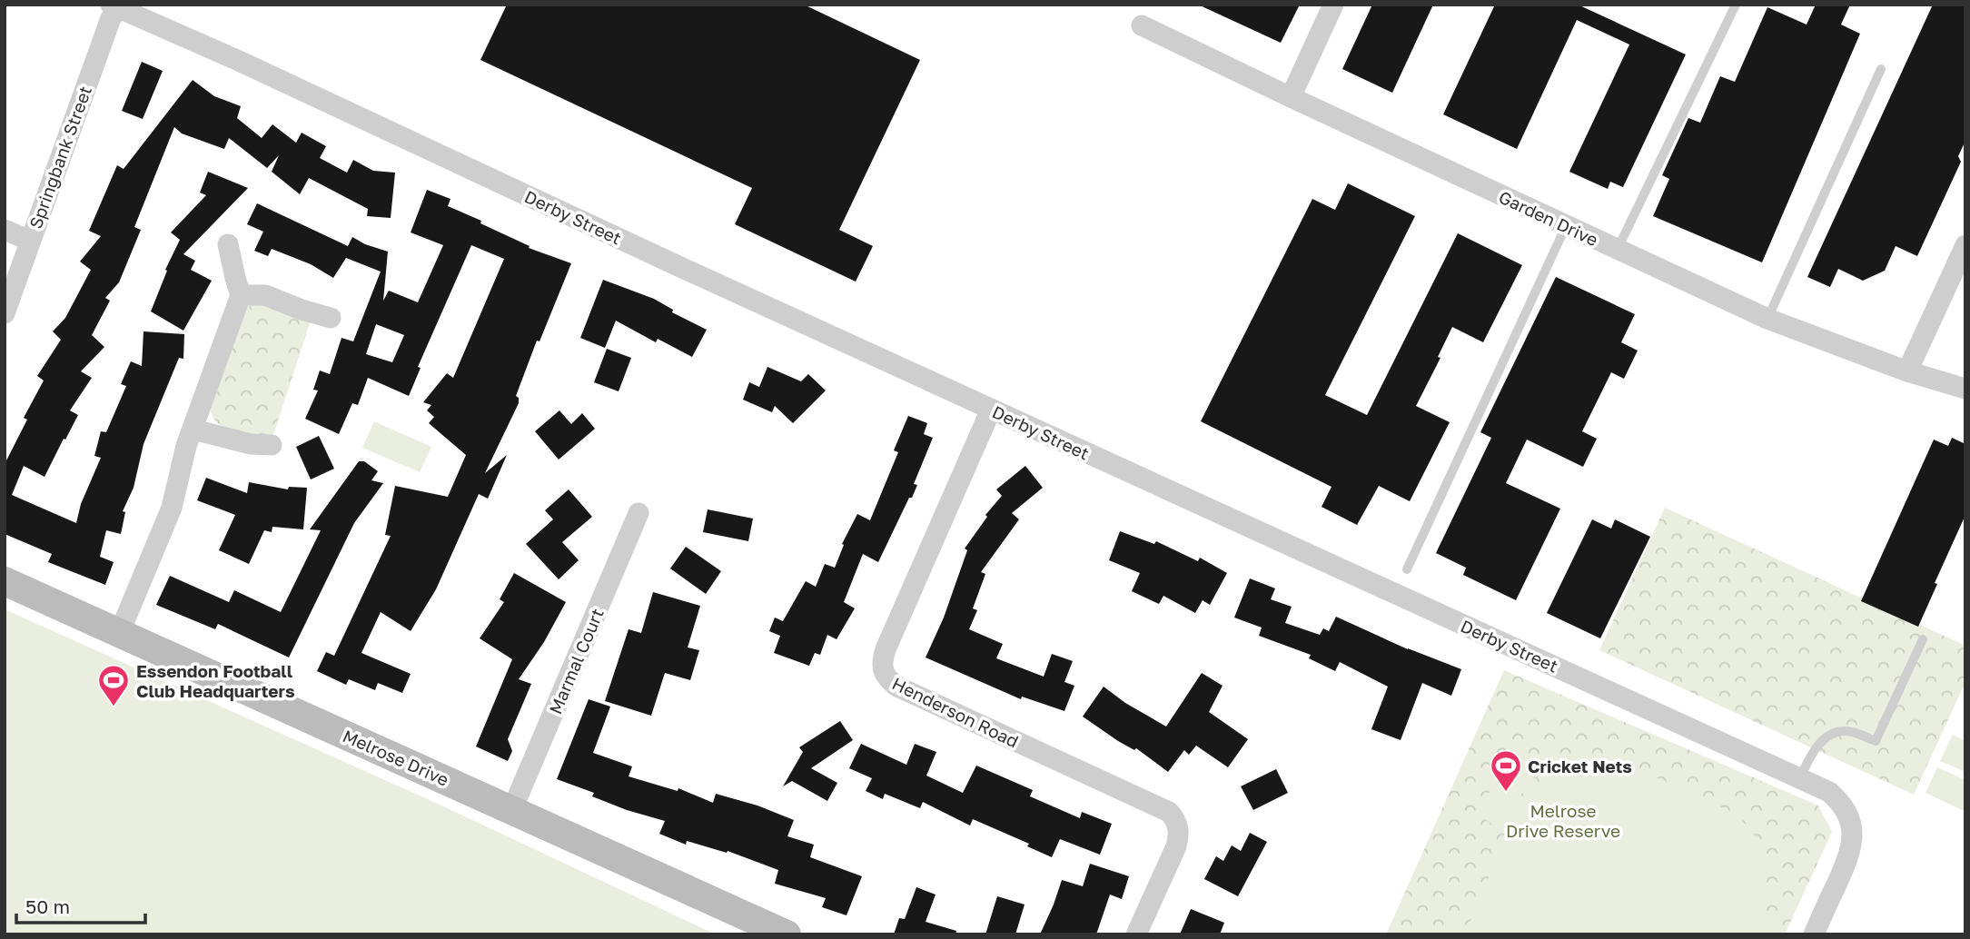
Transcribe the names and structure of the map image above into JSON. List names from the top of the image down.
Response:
{
  "streets": {
    "street": [
      "Springbank Street",
      "Derby Street",
      "Garden Drive",
      "Marmal Court",
      "Henderson Road",
      "Melrose Drive"
    ]
  },
  "crossings": [
    ["Springbank Street", "Derby Street"],
    ["Derby Street", "Henderson Road"],
    ["Marmal Court", "Melrose Drive"]
  ],
  "parks": ["Melrose Drive Reserve"],
  "places": {
    "sports": ["Essendon Football Club Headquarters", "Cricket Nets"]
  },
  "scale_bar": "50 m"
}
